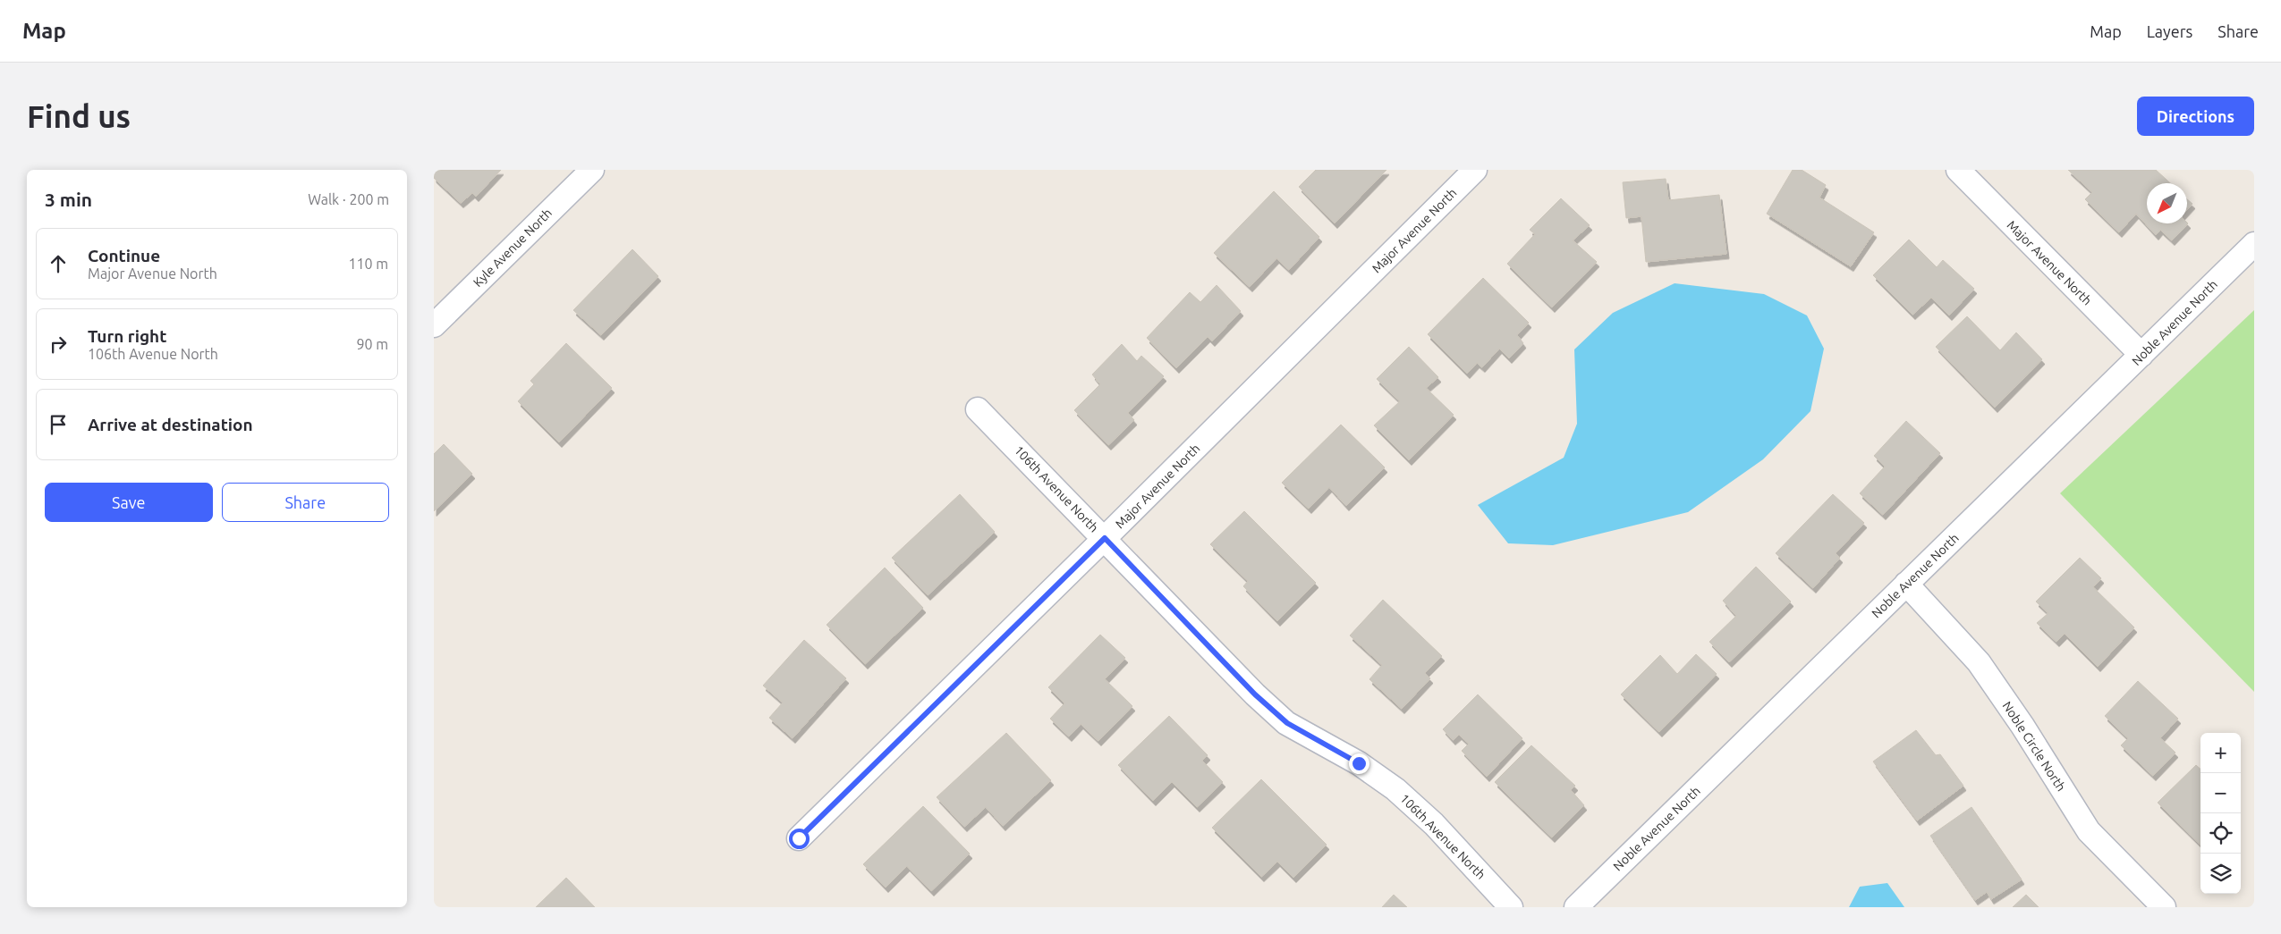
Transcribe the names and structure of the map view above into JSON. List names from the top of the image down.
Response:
{
  "streets": {
    "street": [
      "Major Avenue North",
      "Kyle Avenue North",
      "Noble Avenue North",
      "106th Avenue North",
      "Noble Circle North"
    ]
  },
  "crossings": [
    ["Major Avenue North", "Noble Avenue North"],
    ["Major Avenue North", "106th Avenue North"],
    ["Noble Avenue North", "Noble Circle North"]
  ],
  "north": "bottom left",
  "page": {
    "header": "Map",
    "nav": ["Map", "Layers", "Share"],
    "buttons": [
      "Directions",
      ["Save", "Share"]
    ],
    "title": "Find us",
    "heading": ["3 min", "Walk · 200 m"],
    "list": [
      ["Continue", "Major Avenue North", "110 m"],
      ["Turn right", "106th Avenue North", "90 m"],
      "Arrive at destination"
    ],
    "map_buttons": ["+", "−"]
  }
}
